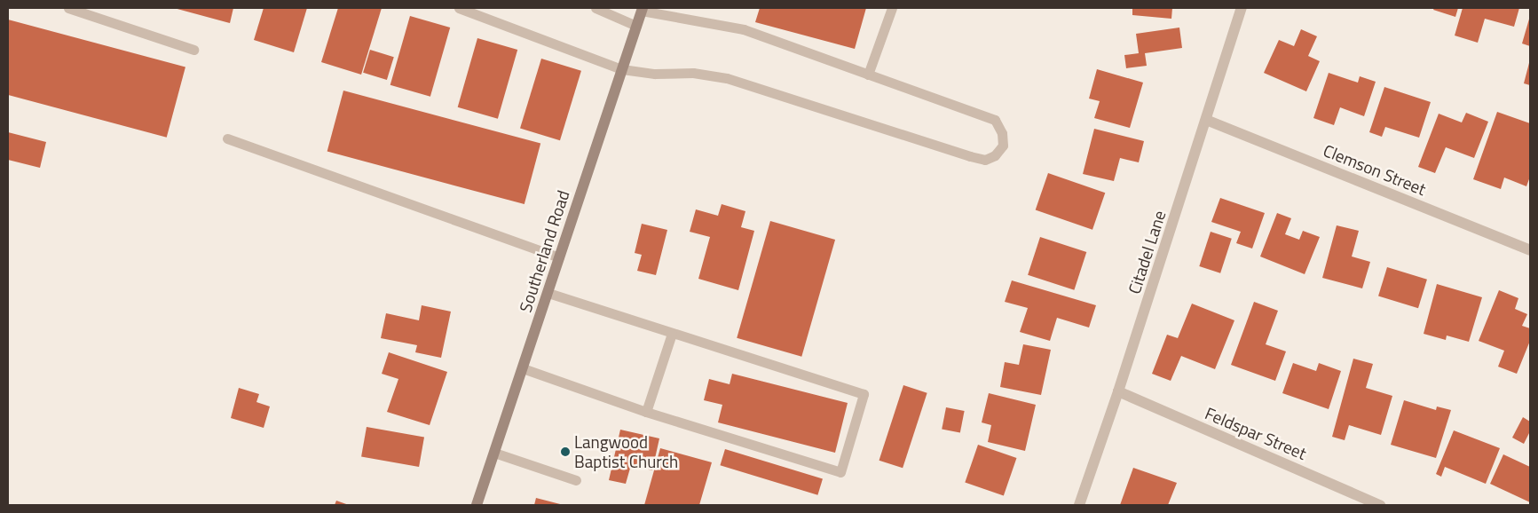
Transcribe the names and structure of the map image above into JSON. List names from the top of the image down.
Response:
{
  "streets": {
    "street": [
      "Clemson Street",
      "Southerland Road",
      "Citadel Lane",
      "Feldspar Street"
    ]
  },
  "crossings": [
    ["Clemson Street", "Citadel Lane"],
    ["Citadel Lane", "Feldspar Street"]
  ],
  "places": ["Langwood Baptist Church"]
}
